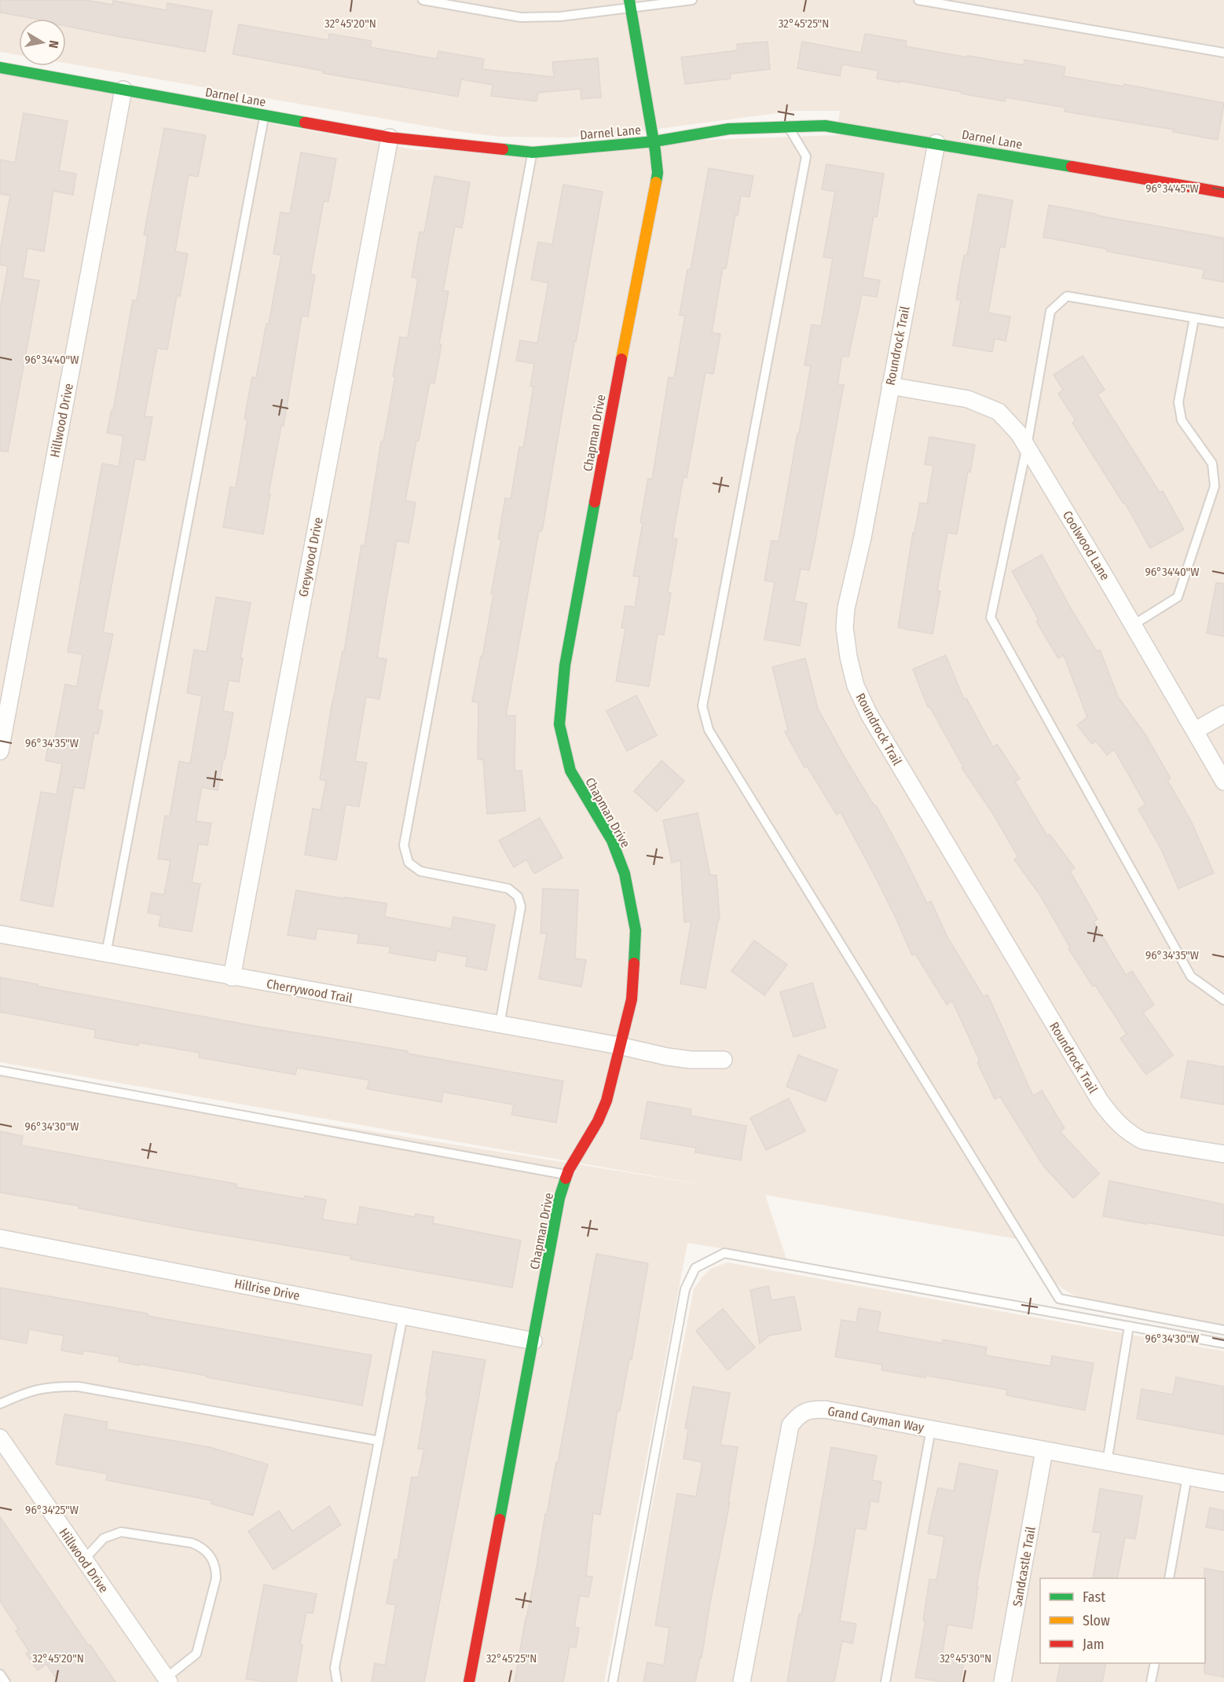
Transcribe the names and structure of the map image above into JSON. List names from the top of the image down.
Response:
{
  "streets": {
    "street": [
      "Darnel Lane",
      "Roundrock Trail",
      "Hillwood Drive",
      "Chapman Drive",
      "Coolwood Lane",
      "Greywood Drive",
      "Cherrywood Trail",
      "Hillrise Drive",
      "Grand Cayman Way",
      "Sandcastle Trail"
    ]
  },
  "crossings": [
    ["Darnel Lane", "Roundrock Trail"],
    ["Darnel Lane", "Hillwood Drive"],
    ["Darnel Lane", "Chapman Drive"],
    ["Darnel Lane", "Greywood Drive"],
    ["Roundrock Trail", "Coolwood Lane"],
    ["Chapman Drive", "Cherrywood Trail"],
    ["Chapman Drive", "Hillrise Drive"],
    ["Greywood Drive", "Cherrywood Trail"],
    ["Grand Cayman Way", "Sandcastle Trail"]
  ],
  "legend": ["Fast", "Slow", "Jam"],
  "north": "right",
  "coordinates": [
    "32°45'20\"N",
    "32°45'25\"N",
    "96°34'45\"W",
    "96°34'40\"W",
    "96°34'35\"W",
    "96°34'30\"W",
    "96°34'25\"W",
    "32°45'30\"N"
  ]
}
